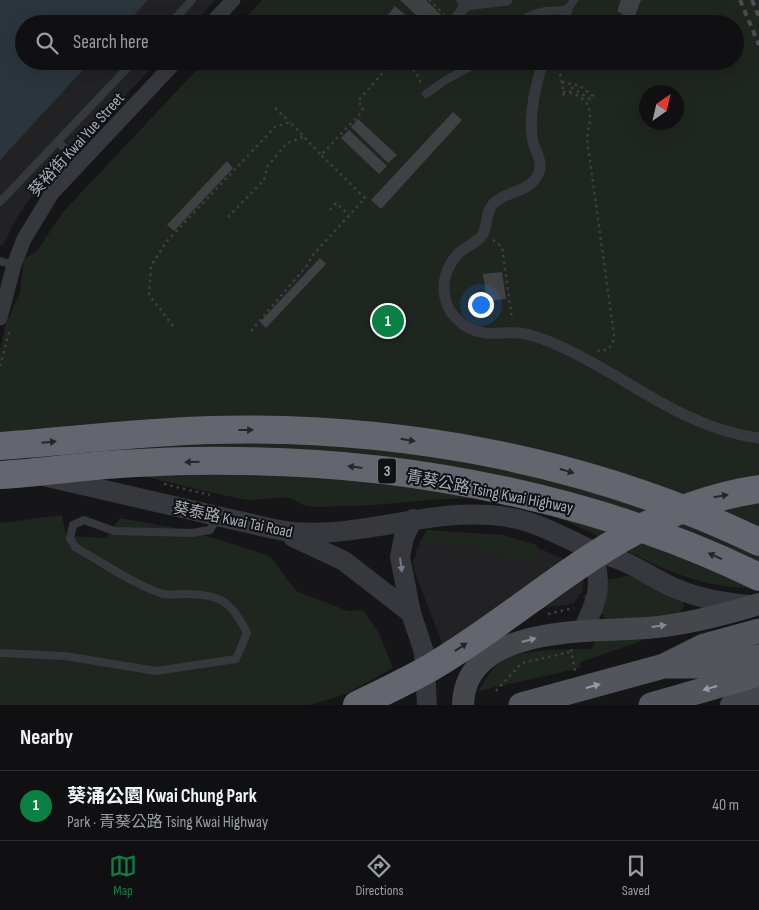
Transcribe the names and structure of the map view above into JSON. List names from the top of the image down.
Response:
{
  "streets": {
    "highway": ["3", "青葵公路 Tsing Kwai Highway"],
    "street": ["葵裕街 Kwai Yue Street", "葵泰路 Kwai Tai Road"]
  },
  "north": "top right",
  "page": {
    "search": "Search here",
    "pins": "1",
    "heading": "Nearby",
    "list": [
      {
        "mark": "1",
        "name": "葵涌公園 Kwai Chung Park",
        "note": "Park · 青葵公路 Tsing Kwai Highway",
        "value": "40 m"
      }
    ],
    "nav": ["Map", "Directions", "Saved"]
  }
}
